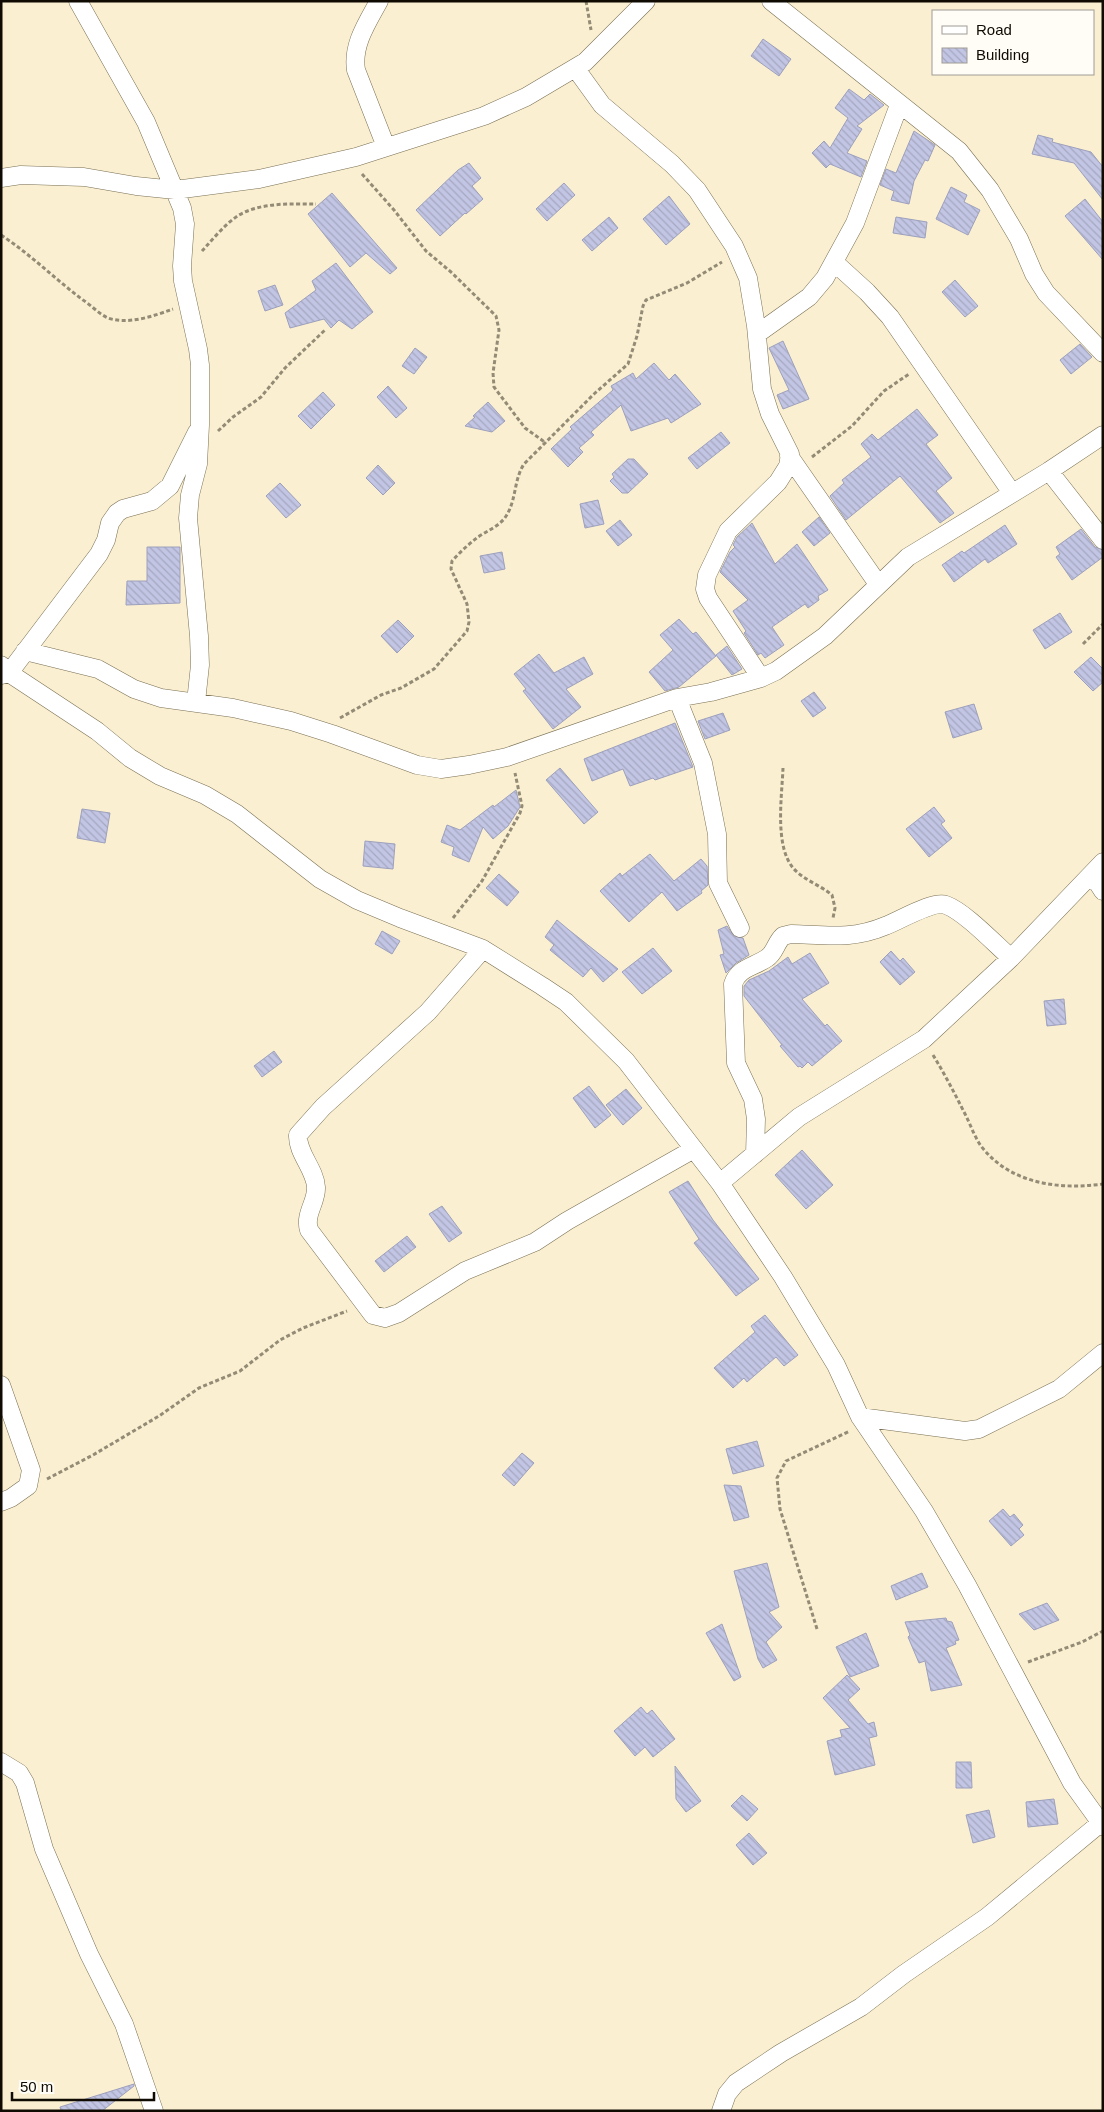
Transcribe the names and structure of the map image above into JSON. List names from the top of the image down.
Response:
{
  "legend": ["Road", "Building"],
  "scale_bar": "50 m"
}
